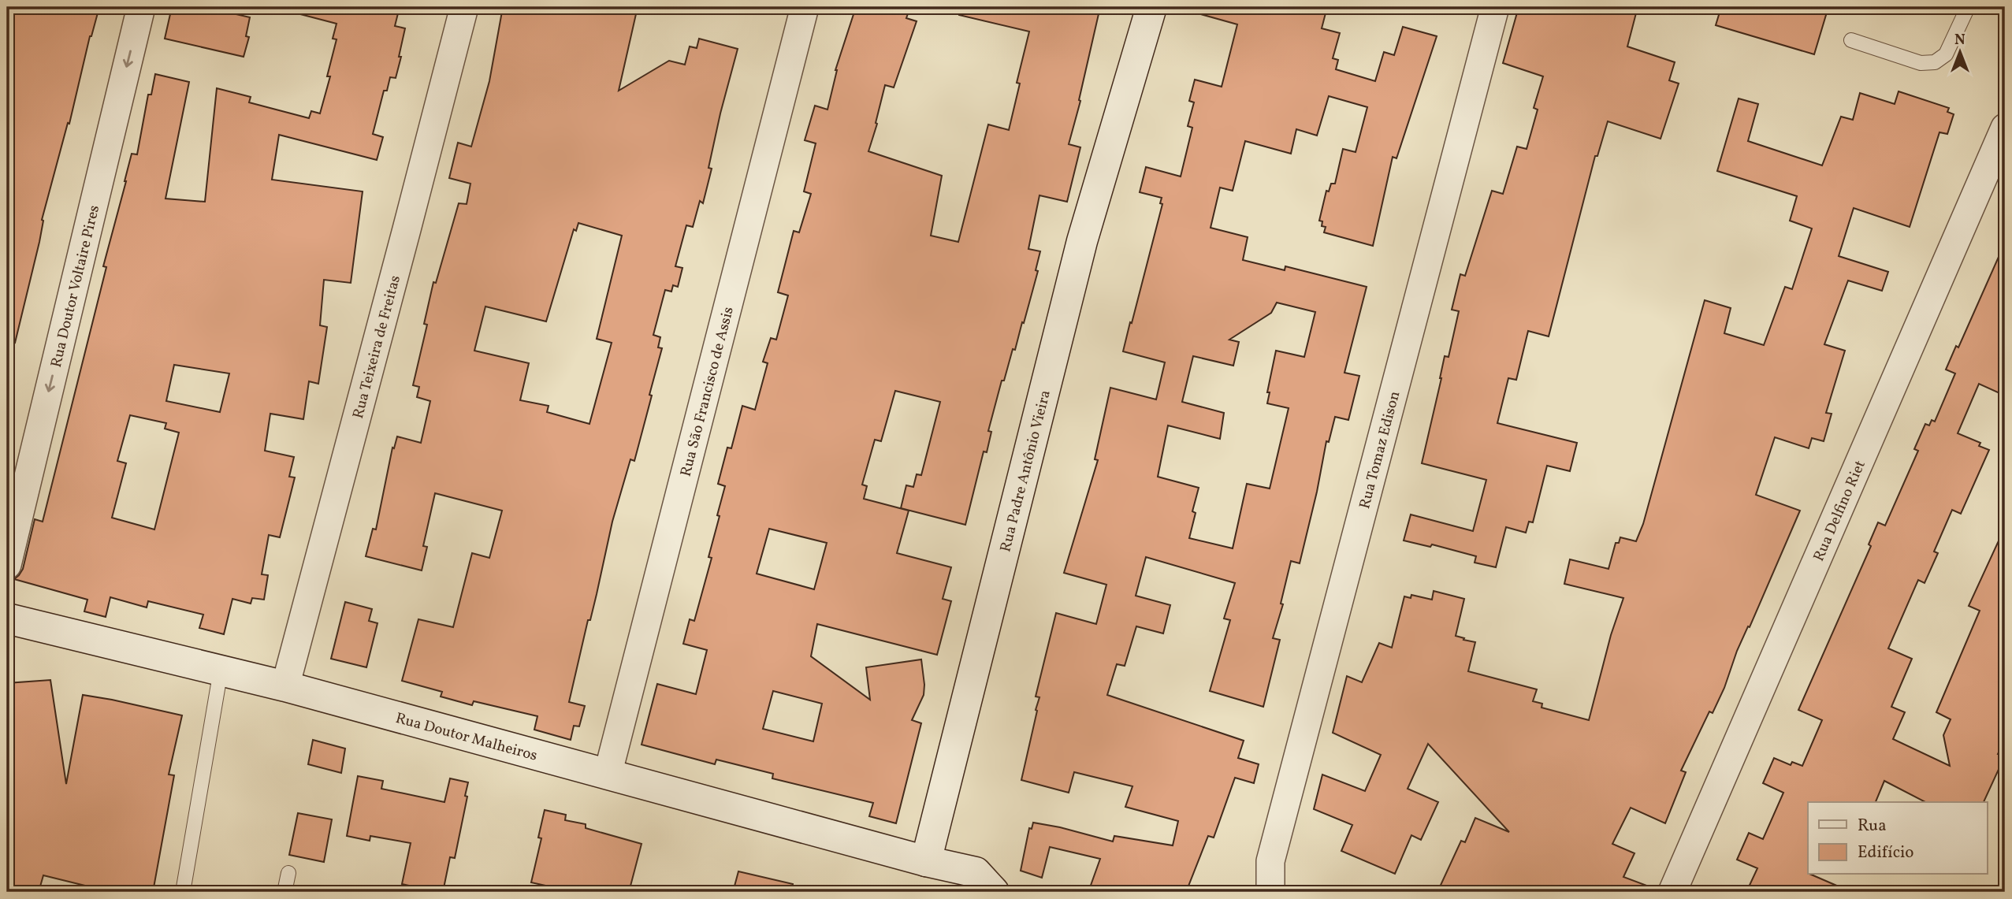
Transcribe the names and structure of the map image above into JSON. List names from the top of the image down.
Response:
{
  "streets": {
    "street": [
      "Rua Doutor Voltaire Pires",
      "Rua Teixeira de Freitas",
      "Rua São Francisco de Assis",
      "Rua Tomaz Edison",
      "Rua Padre Antônio Vieira",
      "Rua Delfino Riet",
      "Rua Doutor Malheiros"
    ]
  },
  "crossings": [
    ["Rua Teixeira de Freitas", "Rua Doutor Malheiros"],
    ["Rua São Francisco de Assis", "Rua Doutor Malheiros"],
    ["Rua Padre Antônio Vieira", "Rua Doutor Malheiros"]
  ],
  "one_way": ["Rua Doutor Voltaire Pires"],
  "legend": ["Rua", "Edifício"],
  "north": "top"
}
